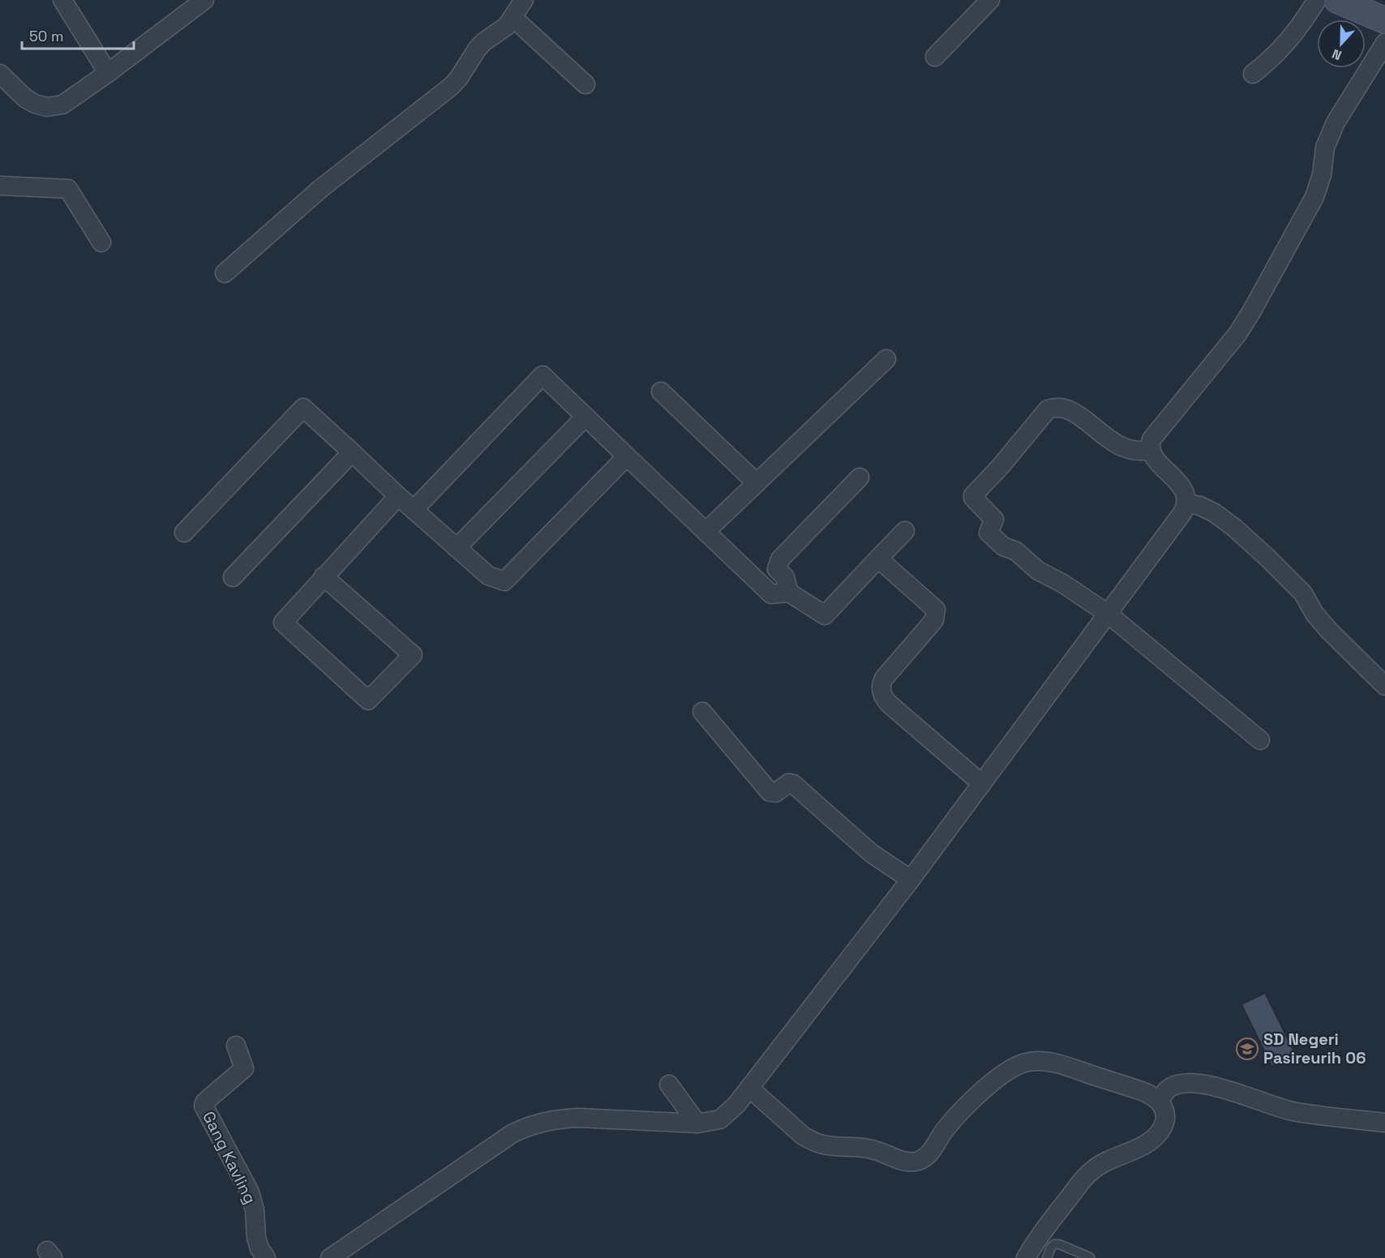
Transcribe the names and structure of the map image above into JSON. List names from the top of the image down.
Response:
{
  "streets": {
    "street": ["Gang Kavling"]
  },
  "places": {
    "school or university": ["SD Negeri Pasireurih 06"]
  },
  "scale_bar": "50 m",
  "north": "bottom"
}
